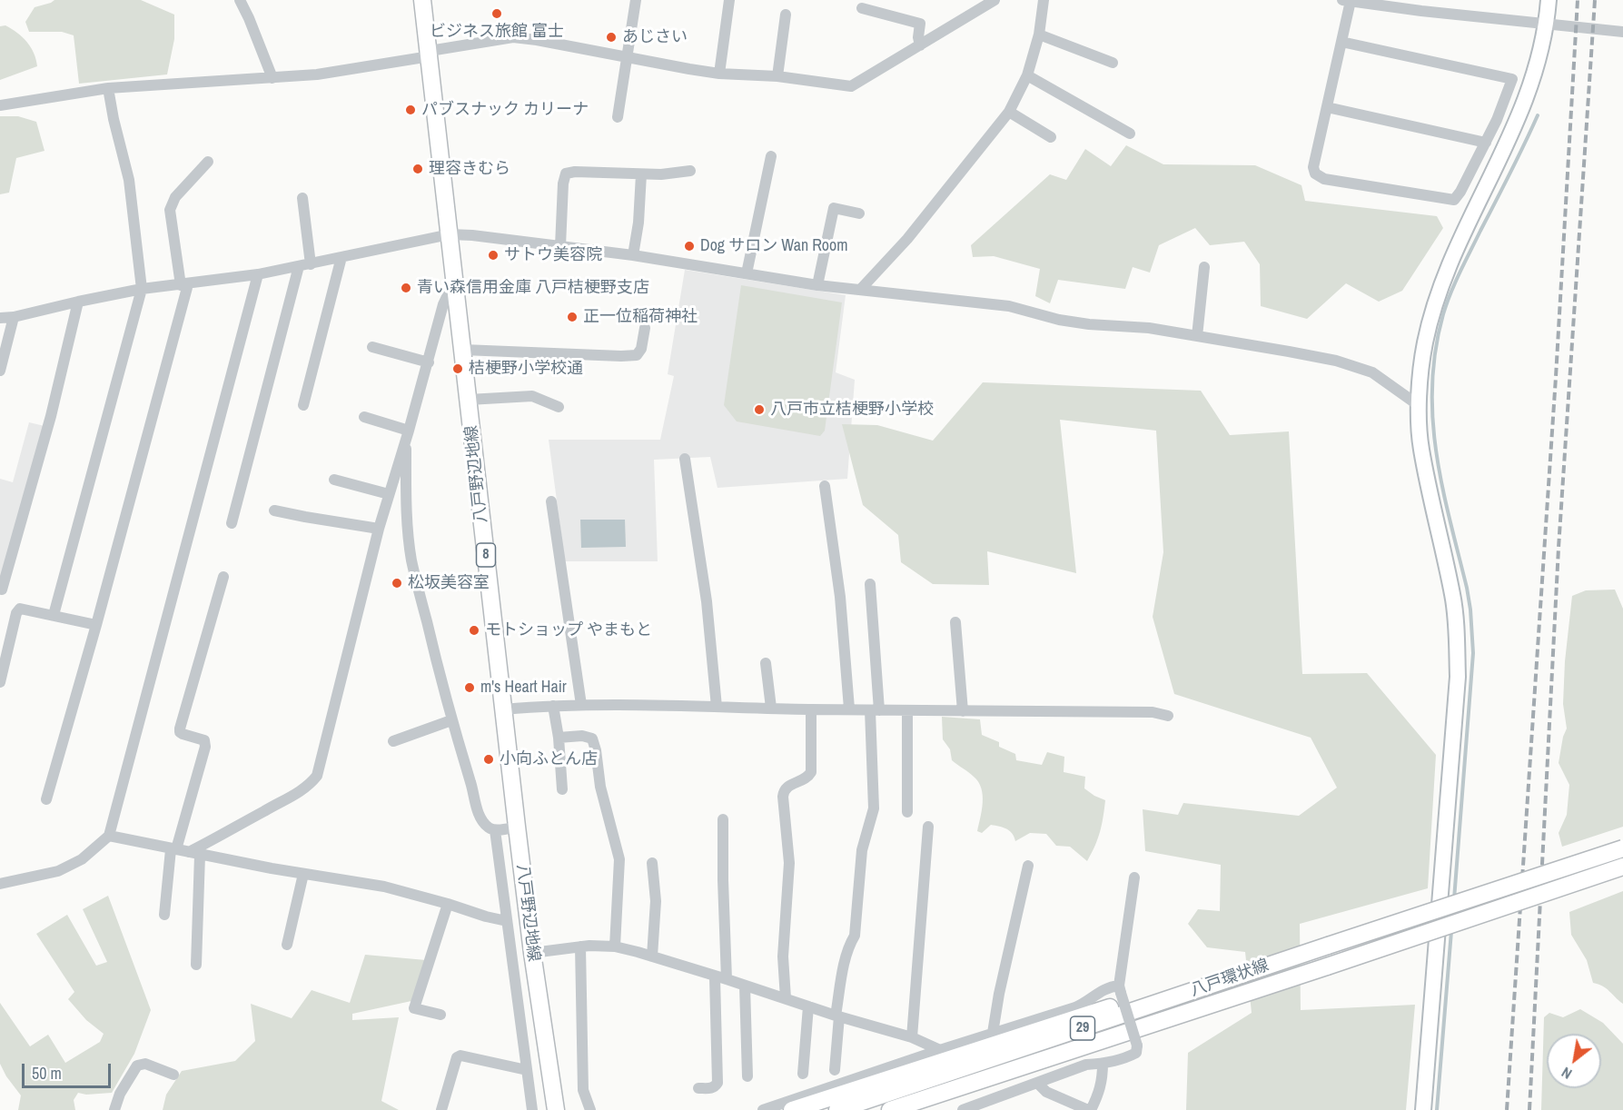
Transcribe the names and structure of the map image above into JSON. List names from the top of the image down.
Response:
{
  "streets": {
    "main road": [
      "八戸野辺地線",
      "8",
      "八戸環状線",
      "29"
    ]
  },
  "crossings": [
    ["八戸環状線", "29"]
  ],
  "places": [
    "ビジネス旅館 富士",
    "あじさい",
    "パブスナック カリーナ",
    "理容きむら",
    "Dog サロン Wan Room",
    "サトウ美容院",
    "青い森信用金庫 八戸桔梗野支店",
    "正一位稲荷神社",
    "桔梗野小学校通",
    "八戸市立桔梗野小学校",
    "松坂美容室",
    "モトショップ やまもと",
    "m's Heart Hair",
    "小向ふとん店"
  ],
  "scale_bar": "50 m",
  "north": "bottom left"
}
